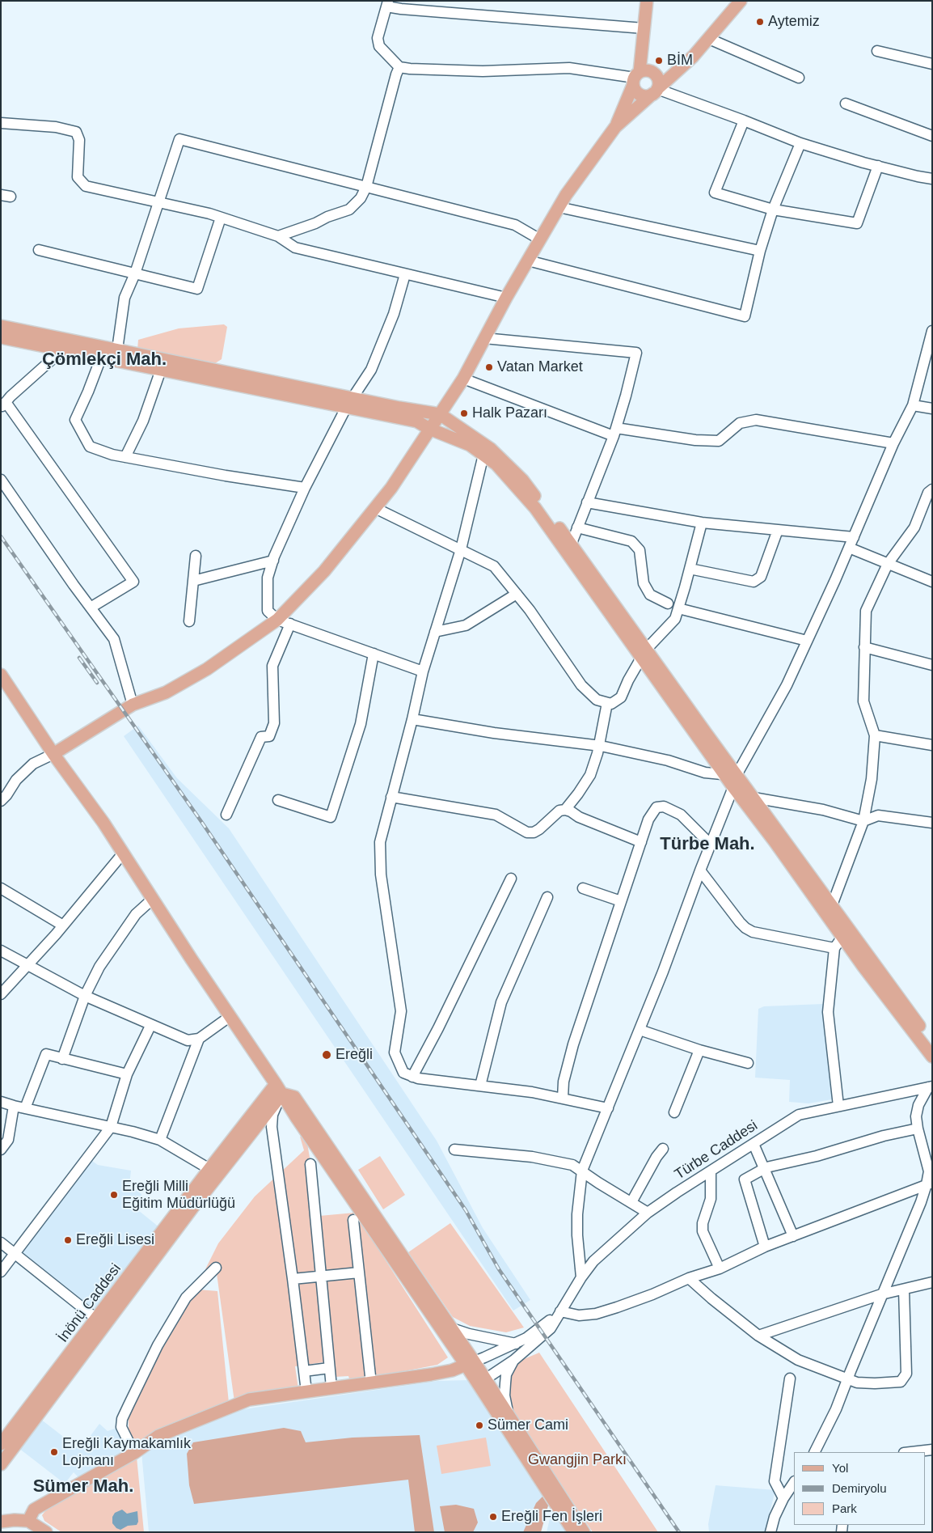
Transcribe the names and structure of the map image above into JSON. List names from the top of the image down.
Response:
{
  "streets": {
    "main road": ["İnönü Caddesi"],
    "street": ["Türbe Caddesi"]
  },
  "districts": ["Çömlekçi Mah.", "Türbe Mah.", "Sümer Mah."],
  "parks": ["Gwangjin Parkı"],
  "places": [
    "Aytemiz",
    "BİM",
    "Vatan Market",
    "Halk Pazarı",
    "Ereğli",
    "Ereğli Milli Eğitim Müdürlüğü",
    "Ereğli Lisesi",
    "Sümer Cami",
    "Ereğli Kaymakamlık Lojmanı",
    "Ereğli Fen İşleri"
  ],
  "legend": ["Yol", "Demiryolu", "Park"]
}
